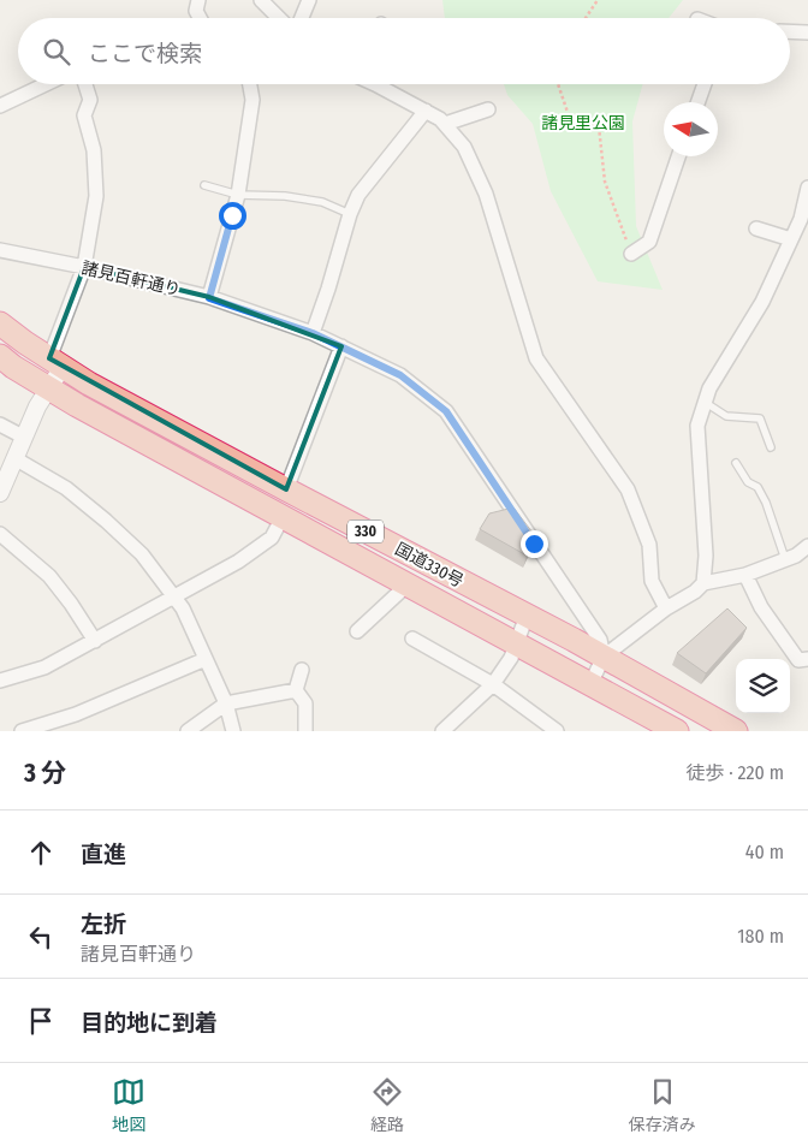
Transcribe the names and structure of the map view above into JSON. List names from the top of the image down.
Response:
{
  "streets": {
    "highway": ["330", "国道330号"],
    "street": ["諸見百軒通り"]
  },
  "crossings": [
    ["諸見百軒通り", "国道330号"]
  ],
  "parks": ["諸見里公園"],
  "north": "left",
  "page": {
    "search": "ここで検索",
    "heading": ["3 分", "徒歩 · 220 m"],
    "list": [
      ["直進", "40 m"],
      ["左折", "諸見百軒通り", "180 m"],
      "目的地に到着"
    ],
    "nav": ["地図", "経路", "保存済み"]
  }
}
